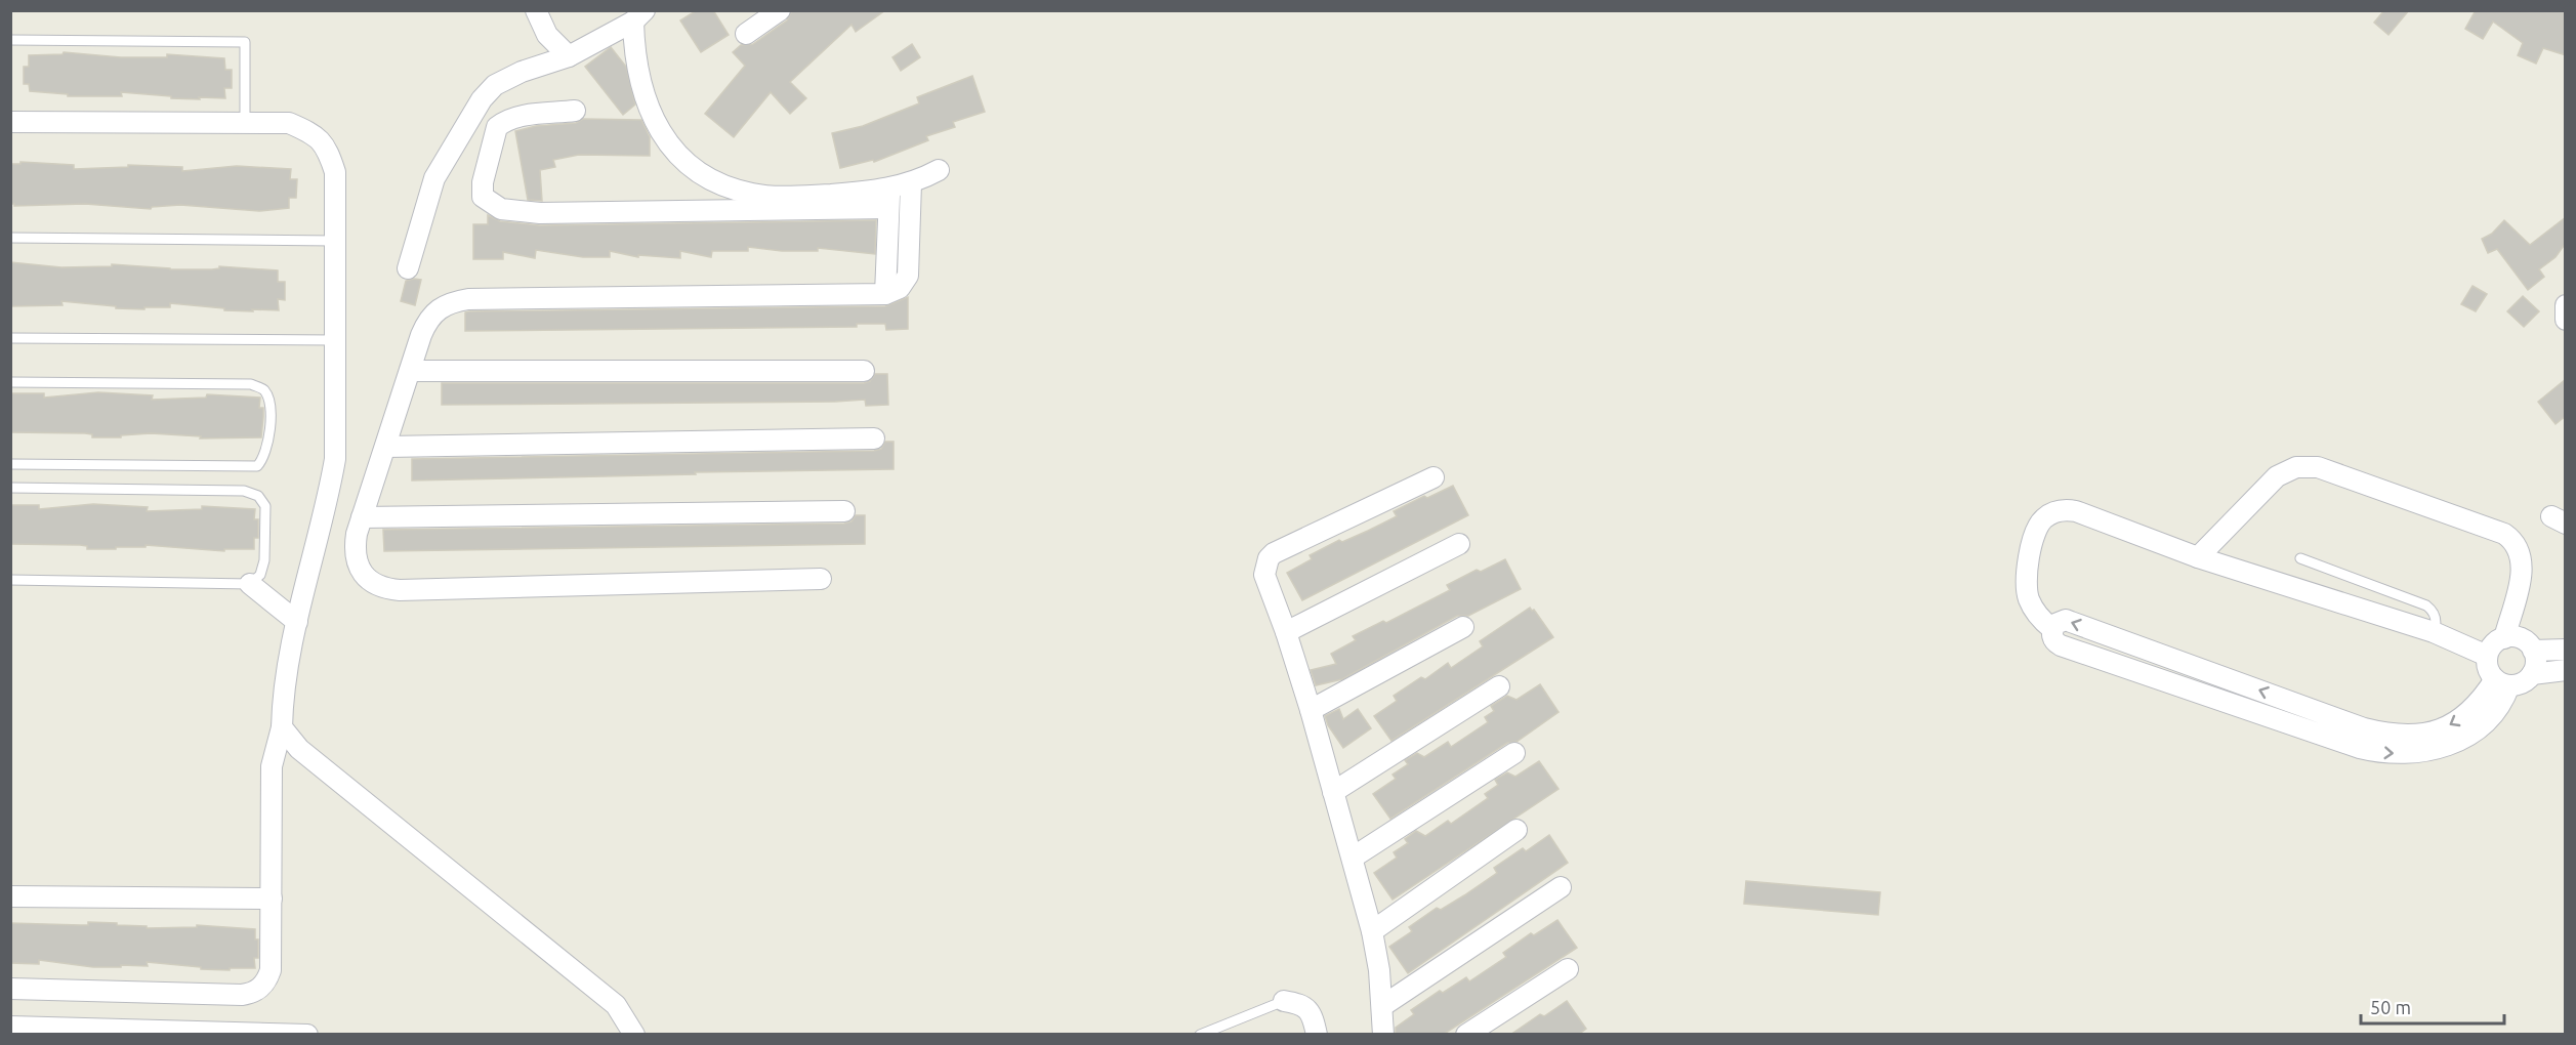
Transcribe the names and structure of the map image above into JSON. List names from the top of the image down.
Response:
{
  "scale_bar": "50 m"
}
